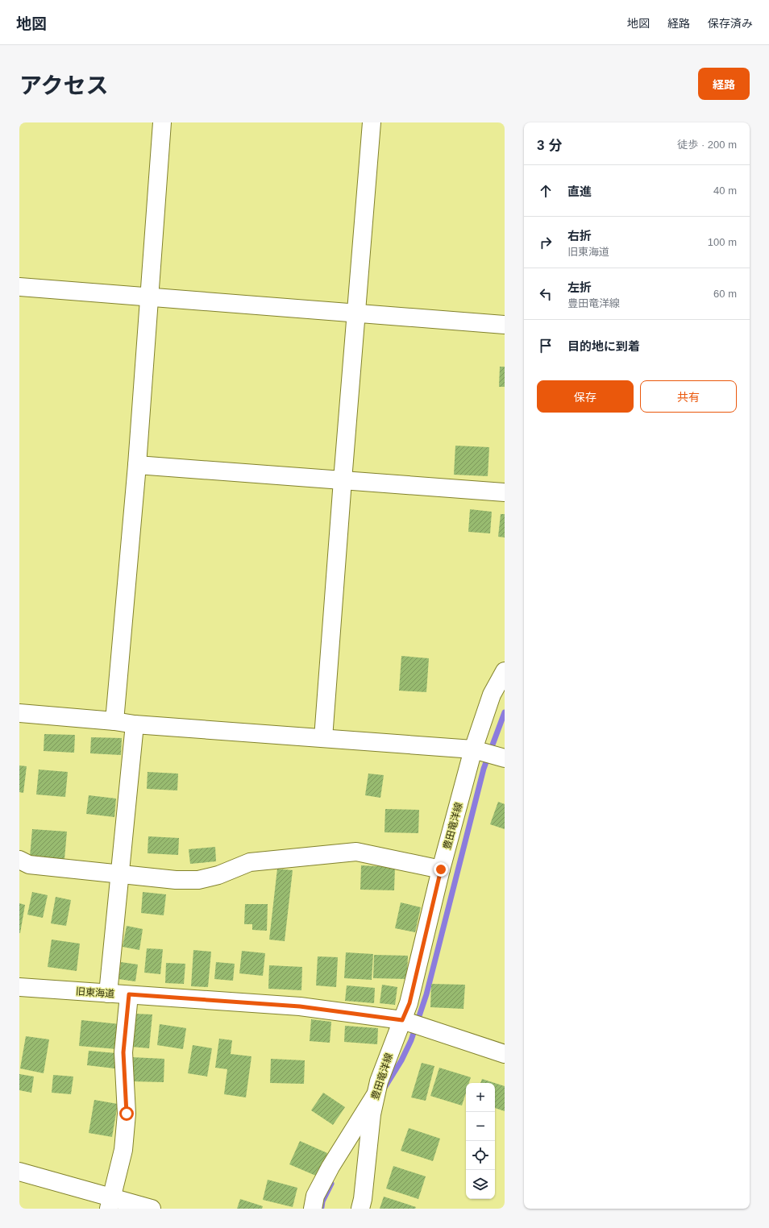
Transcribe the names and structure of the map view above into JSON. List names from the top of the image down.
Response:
{
  "streets": {
    "street": ["豊田竜洋線", "旧東海道"]
  },
  "crossings": [
    ["豊田竜洋線", "旧東海道"]
  ],
  "page": {
    "header": "地図",
    "nav": ["地図", "経路", "保存済み"],
    "title": "アクセス",
    "buttons": [
      "経路",
      ["保存", "共有"]
    ],
    "heading": ["3 分", "徒歩 · 200 m"],
    "list": [
      ["直進", "40 m"],
      ["右折", "旧東海道", "100 m"],
      ["左折", "豊田竜洋線", "60 m"],
      "目的地に到着"
    ],
    "map_buttons": ["+", "−"]
  }
}
